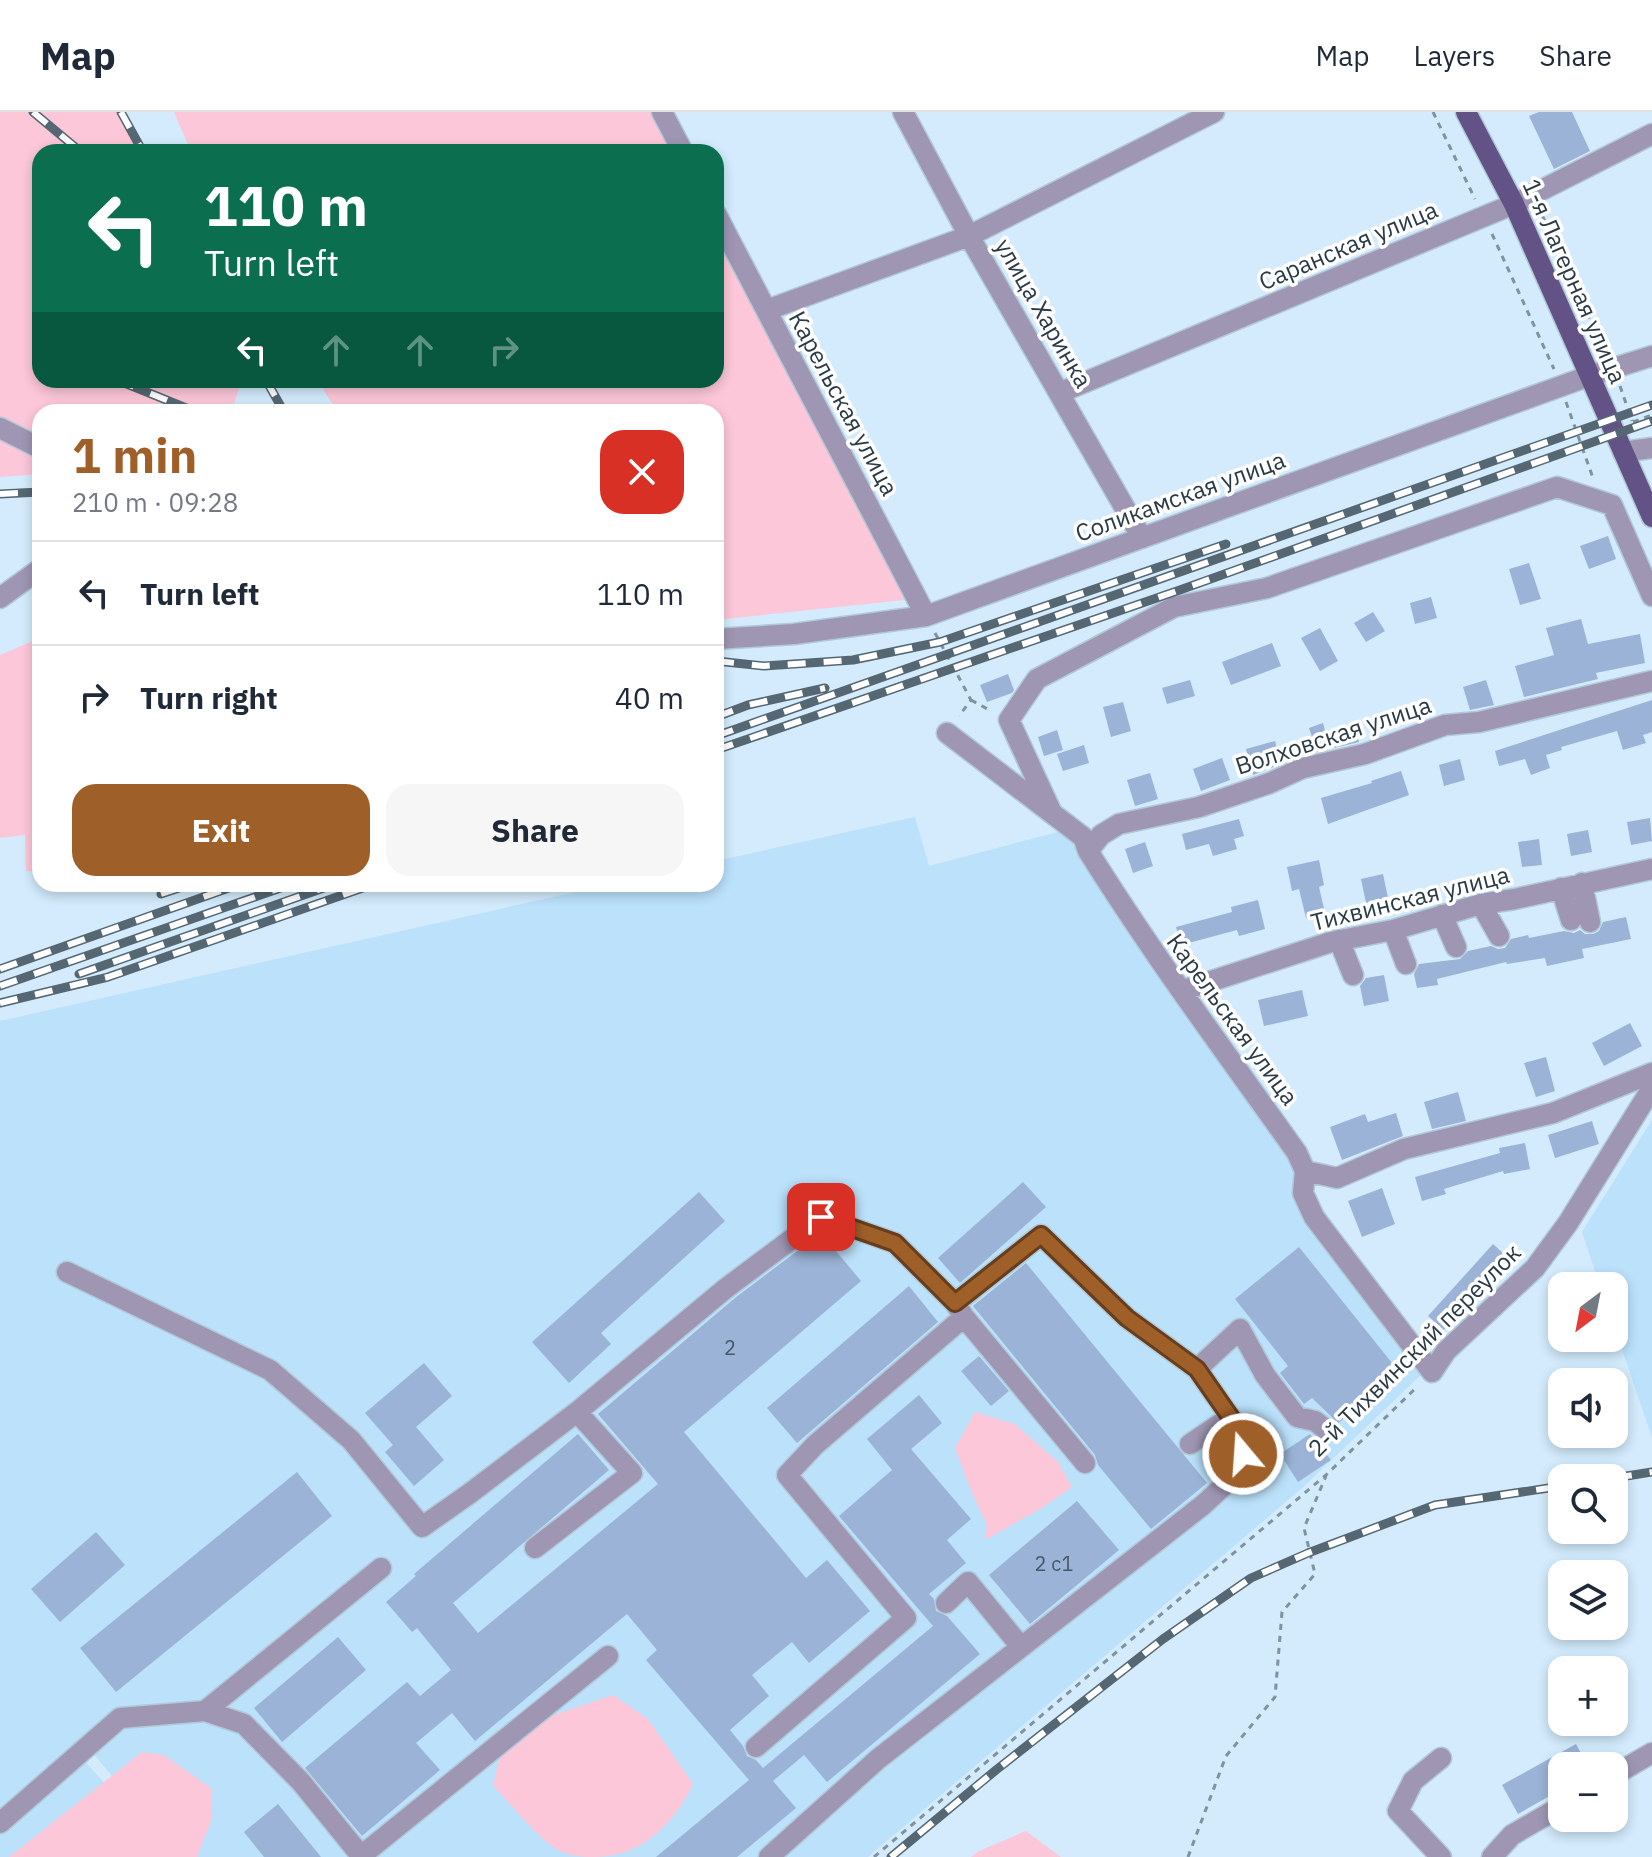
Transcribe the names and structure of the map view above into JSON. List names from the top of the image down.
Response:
{
  "streets": {
    "main road": ["1-я Лагерная улица"],
    "street": [
      "Саранская улица",
      "улица Харинка",
      "Карельская улица",
      "Соликамская улица",
      "Волховская улица",
      "Тихвинская улица",
      "2-й Тихвинский переулок"
    ]
  },
  "crossings": [
    ["Саранская улица", "1-я Лагерная улица"],
    ["Саранская улица", "улица Харинка"],
    ["1-я Лагерная улица", "Соликамская улица"],
    ["улица Харинка", "Соликамская улица"],
    ["Карельская улица", "Соликамская улица"],
    ["Карельская улица", "Волховская улица"],
    ["Карельская улица", "Тихвинская улица"],
    ["Карельская улица", "2-й Тихвинский переулок"]
  ],
  "house_numbers": ["2", "2 с1"],
  "north": "bottom left",
  "page": {
    "header": "Map",
    "nav": ["Map", "Layers", "Share"],
    "turn": ["110 m", "Turn left"],
    "heading": ["1 min", "210 m · 09:28"],
    "list": [
      {
        "name": "Turn left",
        "value": "110 m"
      },
      {
        "name": "Turn right",
        "value": "40 m"
      }
    ],
    "buttons": ["Exit", "Share"],
    "map_buttons": ["+", "−"]
  }
}
